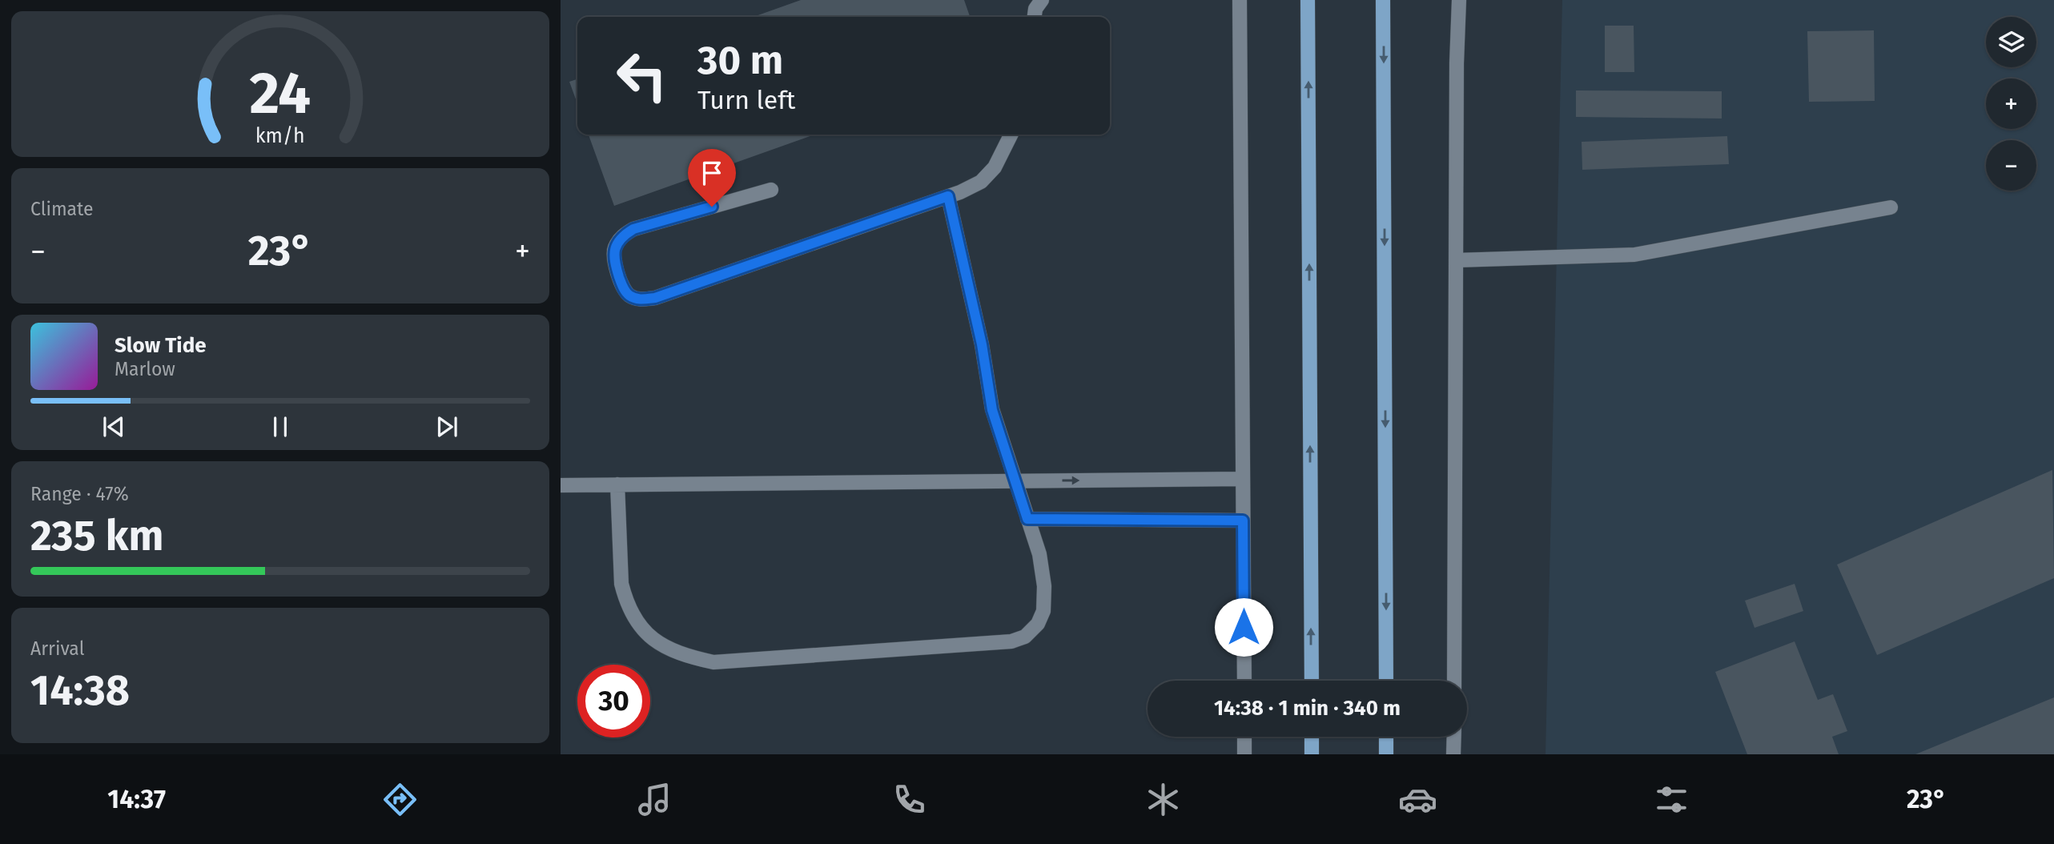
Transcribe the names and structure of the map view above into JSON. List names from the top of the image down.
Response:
{
  "page": {
    "map_buttons": ["+", "−"],
    "turn": ["30 m", "Turn left"],
    "tile": [
      "Climate",
      ["Range · 47%", "235 km"],
      ["Arrival", "14:38"]
    ],
    "heat": ["−", "23°", "+"],
    "song": ["Slow Tide", "Marlow"],
    "limit": "30",
    "trip": "14:38 · 1 min · 340 m",
    "tabs": ["14:37", "23°"],
    "gauge": ["24", "km/h"]
  }
}
